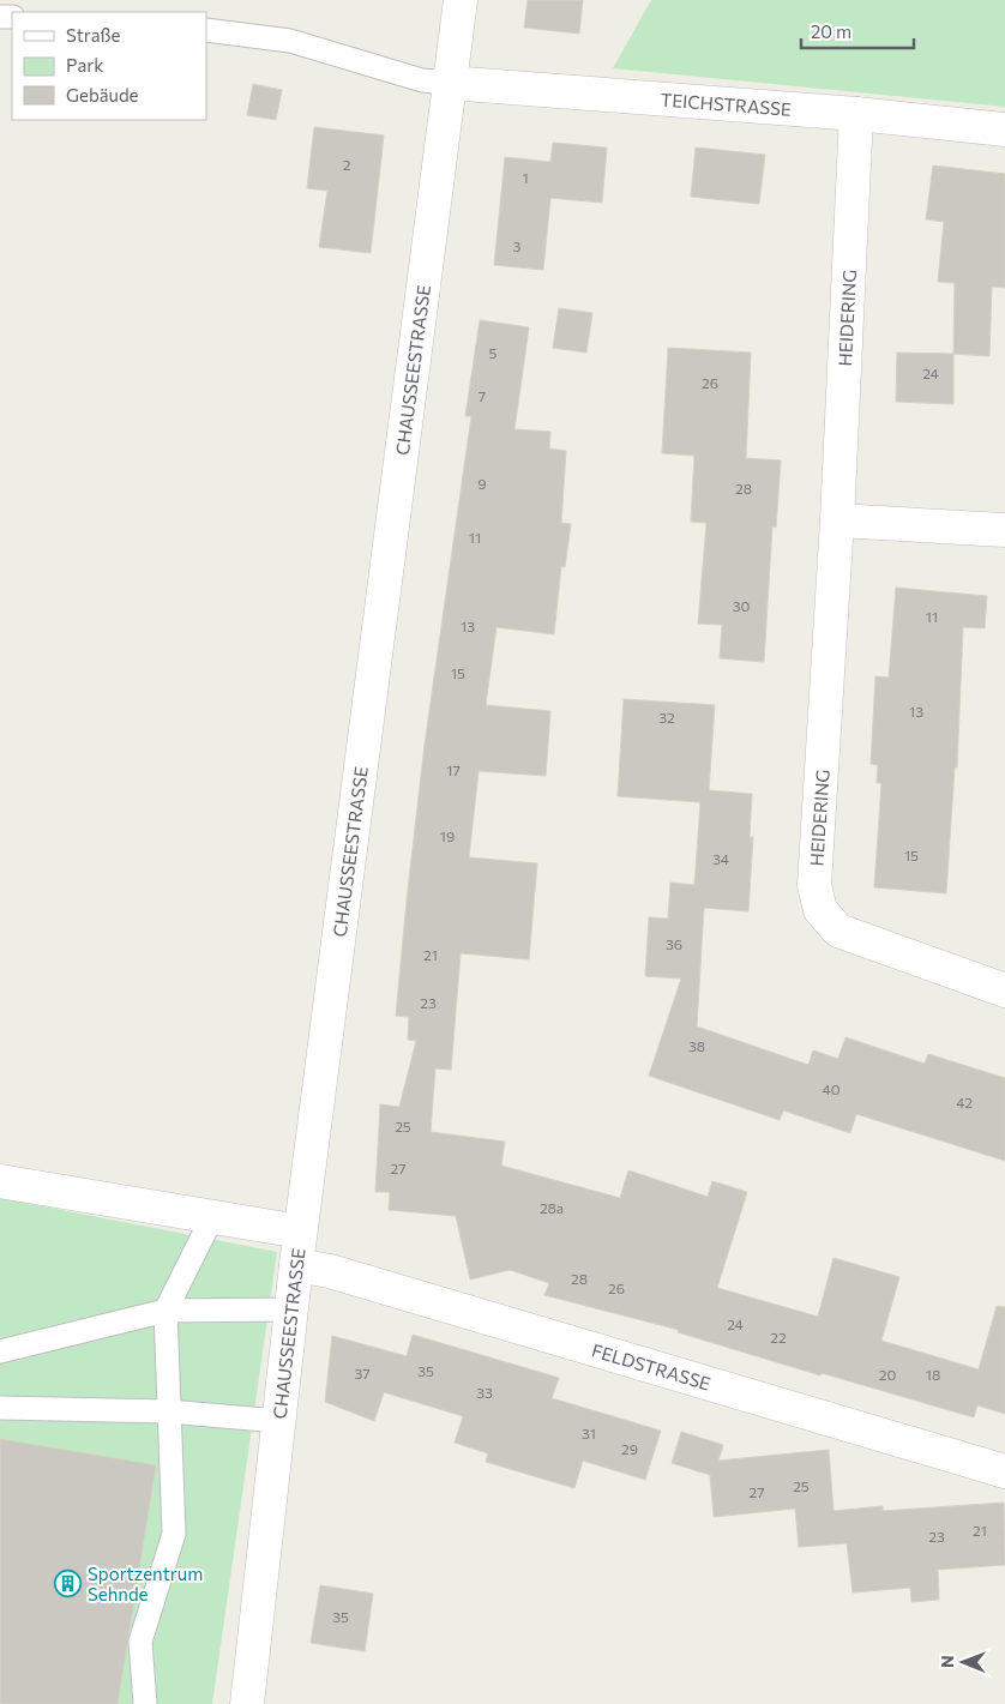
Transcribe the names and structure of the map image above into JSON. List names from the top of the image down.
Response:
{
  "streets": {
    "street": [
      "TEICHSTRASSE",
      "HEIDERING",
      "CHAUSSEESTRASSE",
      "FELDSTRASSE"
    ]
  },
  "crossings": [
    ["TEICHSTRASSE", "HEIDERING"],
    ["TEICHSTRASSE", "CHAUSSEESTRASSE"],
    ["CHAUSSEESTRASSE", "FELDSTRASSE"]
  ],
  "places": {
    "building": ["Sportzentrum Sehnde"]
  },
  "house_numbers": [
    "2",
    "1",
    "3",
    "5",
    "24",
    "26",
    "7",
    "9",
    "28",
    "11",
    "30",
    "11",
    "13",
    "15",
    "13",
    "32",
    "17",
    "19",
    "15",
    "34",
    "36",
    "21",
    "23",
    "38",
    "40",
    "42",
    "25",
    "27",
    "28a",
    "28",
    "26",
    "24",
    "22",
    "35",
    "37",
    "20",
    "18",
    "33",
    "31",
    "29",
    "25",
    "27",
    "21",
    "23",
    "35"
  ],
  "legend": ["Straße", "Park", "Gebäude"],
  "scale_bar": "20 m",
  "north": "left"
}
